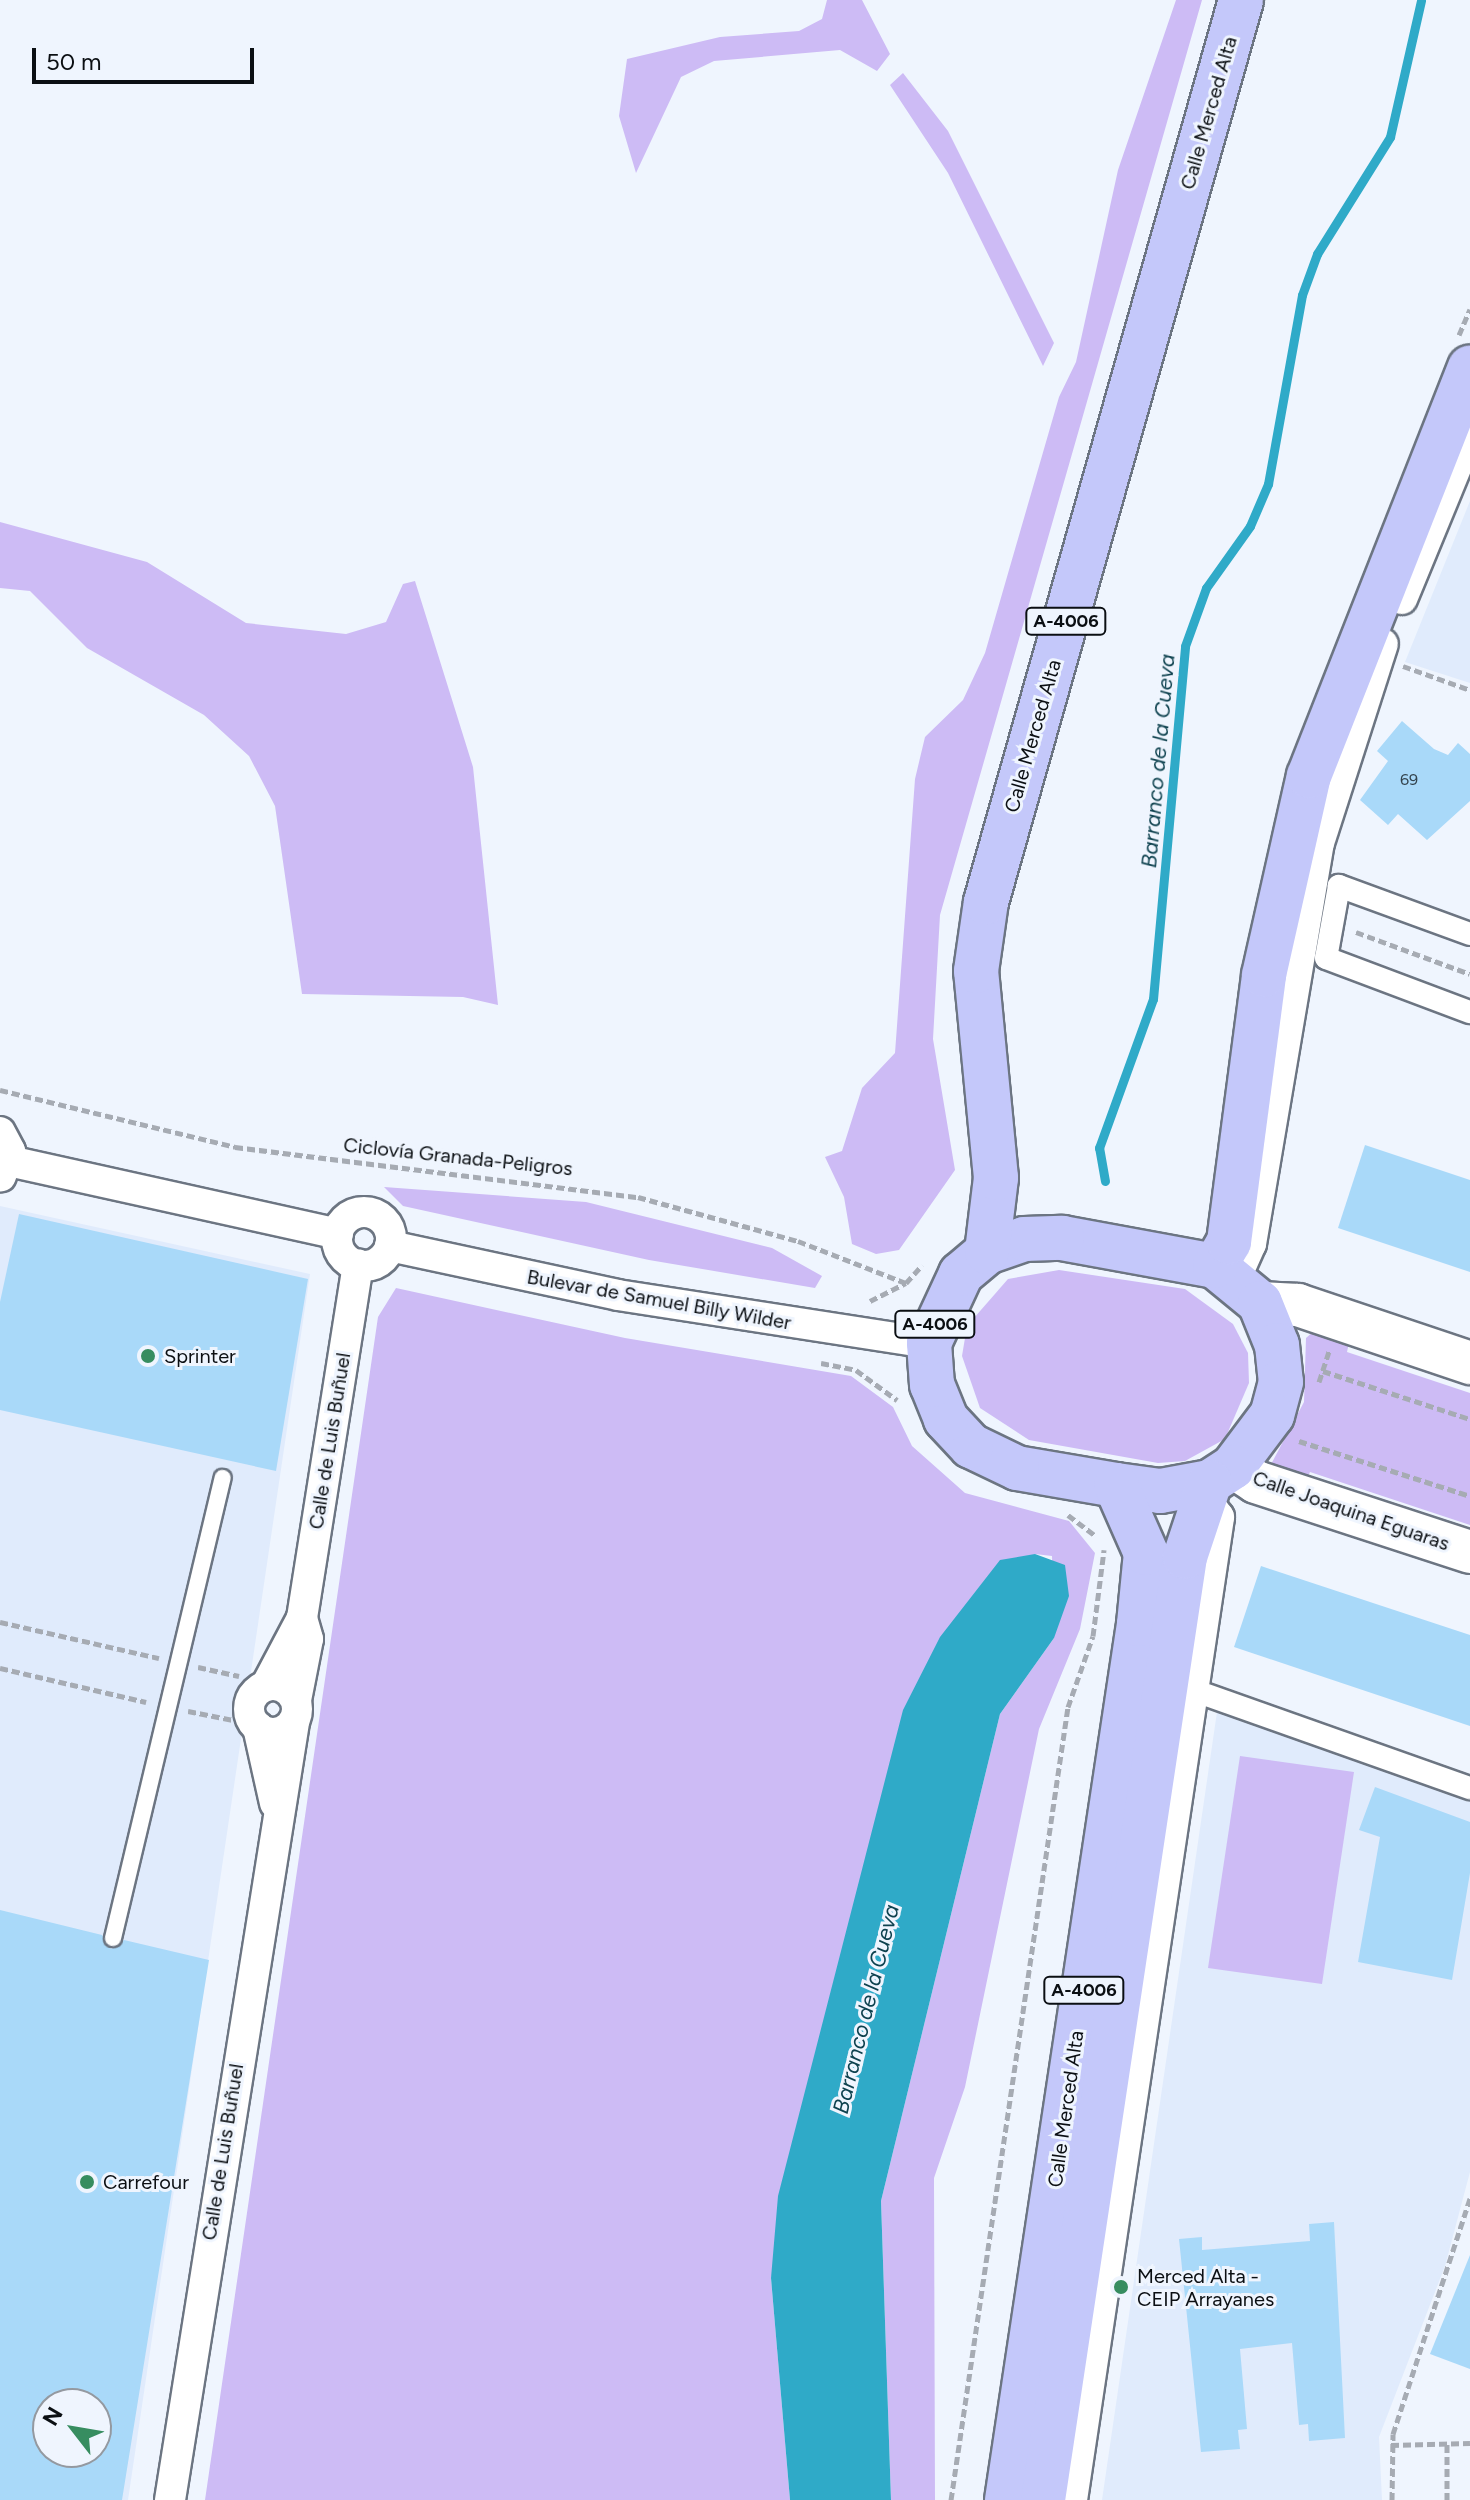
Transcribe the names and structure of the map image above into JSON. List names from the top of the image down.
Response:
{
  "streets": {
    "main road": ["Calle Merced Alta", "A-4006", "Calle Joaquina Eguaras"],
    "street": ["Bulevar de Samuel Billy Wilder", "Calle de Luis Buñuel"],
    "path": ["Ciclovía Granada-Peligros"]
  },
  "crossings": [
    ["Calle Merced Alta", "A-4006"],
    ["Calle Merced Alta", "Calle Joaquina Eguaras"],
    ["A-4006", "Bulevar de Samuel Billy Wilder"],
    ["A-4006", "Calle Joaquina Eguaras"],
    ["Bulevar de Samuel Billy Wilder", "Calle de Luis Buñuel"]
  ],
  "water": ["Barranco de la Cueva"],
  "places": ["Sprinter", "Carrefour", "Merced Alta - CEIP Arrayanes"],
  "house_numbers": ["69"],
  "scale_bar": "50 m",
  "north": "top left"
}
